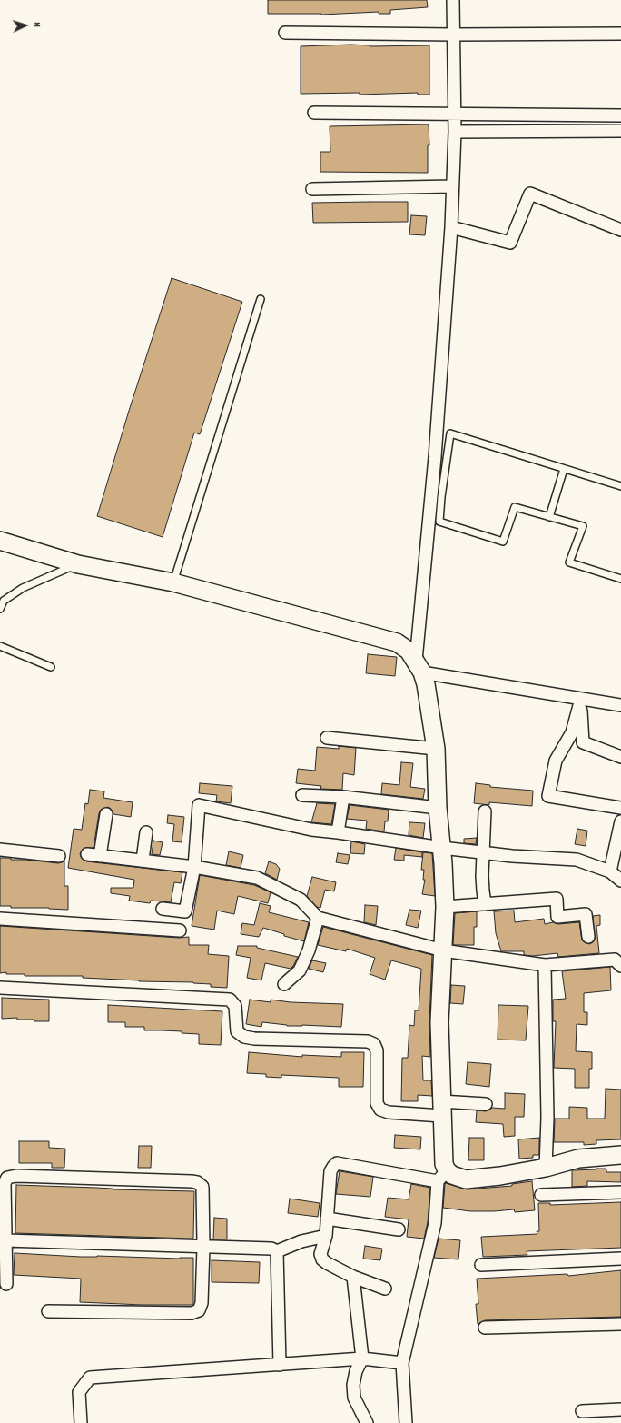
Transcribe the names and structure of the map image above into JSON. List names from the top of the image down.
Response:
{
  "north": "right"
}
